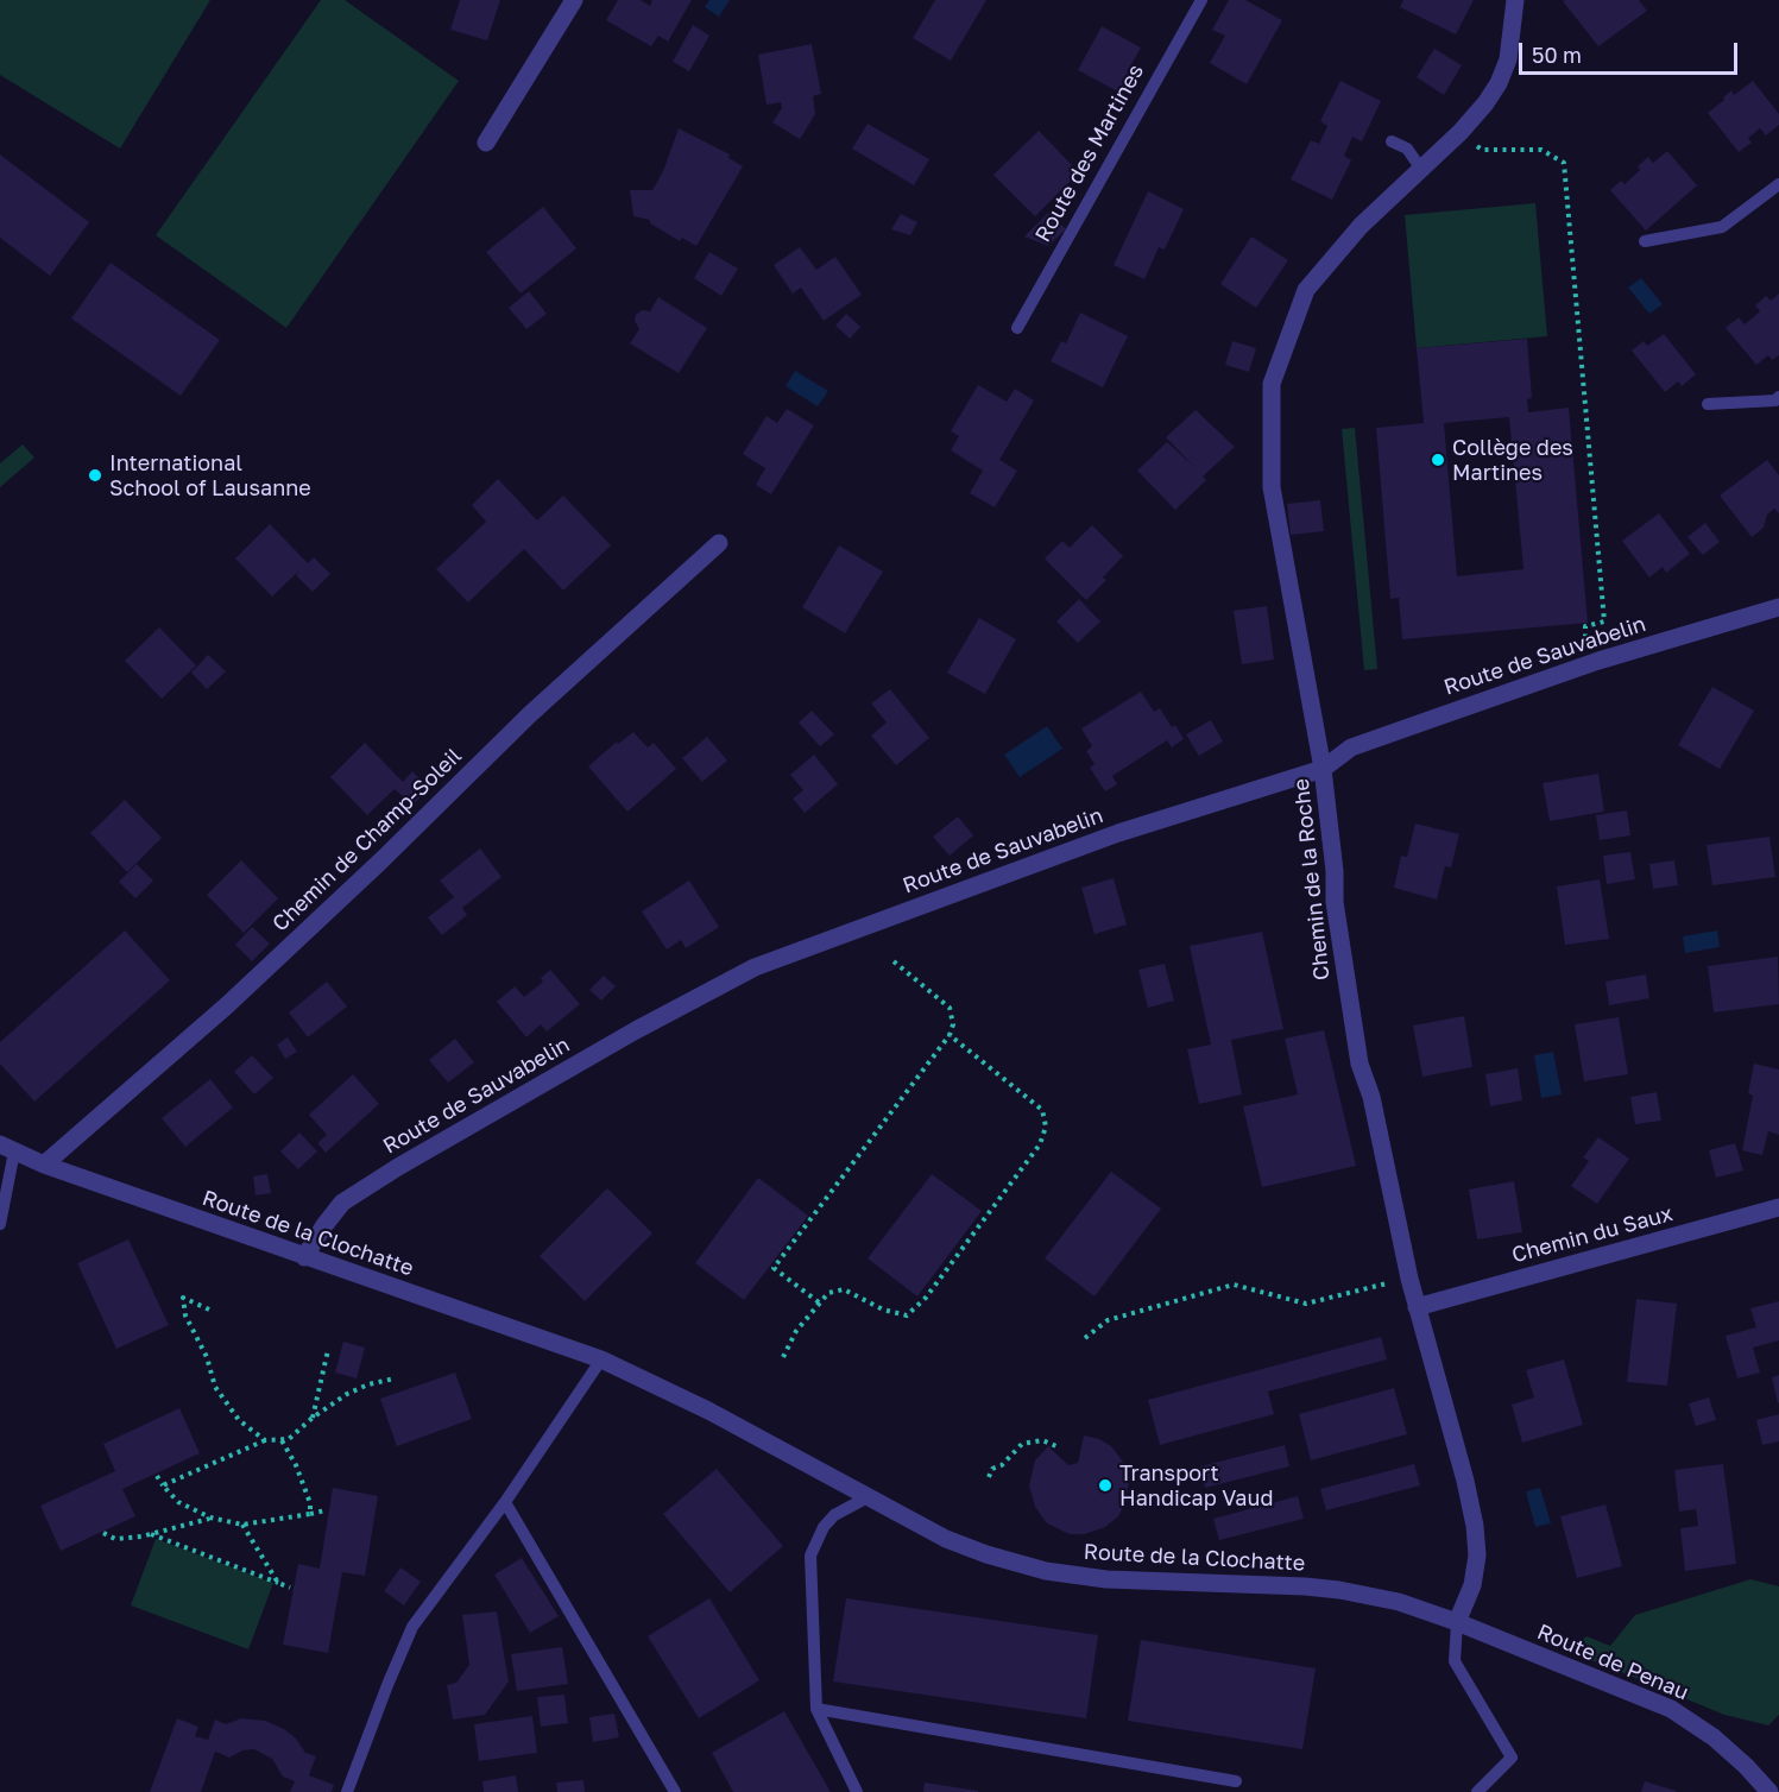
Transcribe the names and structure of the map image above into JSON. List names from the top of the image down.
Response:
{
  "streets": {
    "street": [
      "Route de Sauvabelin",
      "Chemin de Champ-Soleil",
      "Chemin de la Roche",
      "Route de la Clochatte",
      "Chemin du Saux",
      "Route de Penau"
    ],
    "lane": ["Route des Martines"]
  },
  "crossings": [
    ["Route de Sauvabelin", "Chemin de la Roche"],
    ["Route de Sauvabelin", "Route de la Clochatte"],
    ["Chemin de Champ-Soleil", "Route de la Clochatte"],
    ["Chemin de la Roche", "Route de la Clochatte"],
    ["Chemin de la Roche", "Chemin du Saux"],
    ["Chemin de la Roche", "Route de Penau"],
    ["Route de la Clochatte", "Route de Penau"]
  ],
  "places": ["Collège des Martines", "International School of Lausanne", "Transport Handicap Vaud"],
  "scale_bar": "50 m"
}
